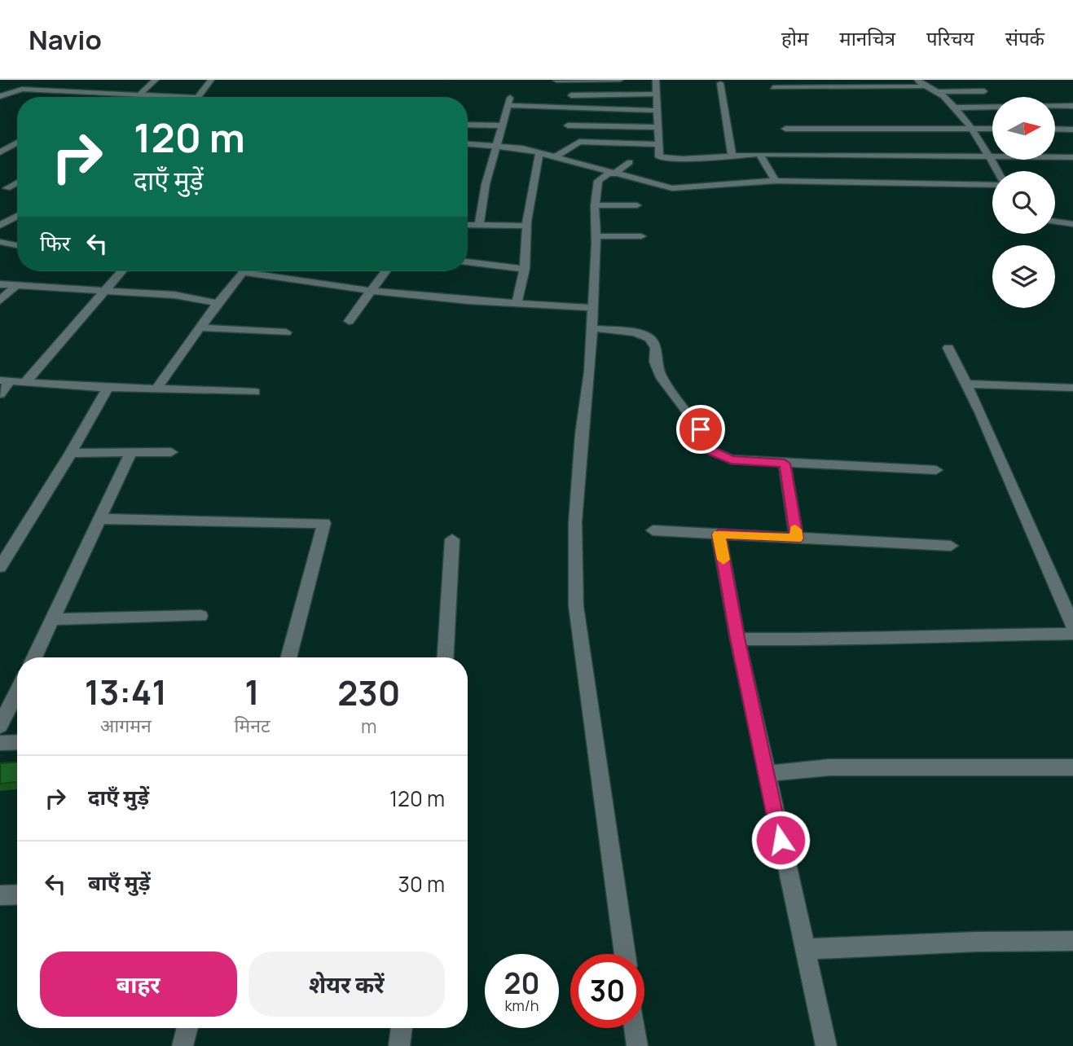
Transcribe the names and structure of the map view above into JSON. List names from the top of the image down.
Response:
{
  "north": "right",
  "page": {
    "header": "Navio",
    "nav": [
      "होम",
      "मानचित्र",
      "परिचय",
      "संपर्क"
    ],
    "turn": ["120 m", "दाएँ मुड़ें"],
    "then": "फिर",
    "eta": [
      "13:41",
      "आगमन",
      "1",
      "मिनट",
      "230",
      "m"
    ],
    "list": [
      {
        "name": "दाएँ मुड़ें",
        "value": "120 m"
      },
      {
        "name": "बाएँ मुड़ें",
        "value": "30 m"
      }
    ],
    "buttons": ["बाहर", "शेयर करें"],
    "speed": "20 km/h",
    "limit": "30"
  }
}
